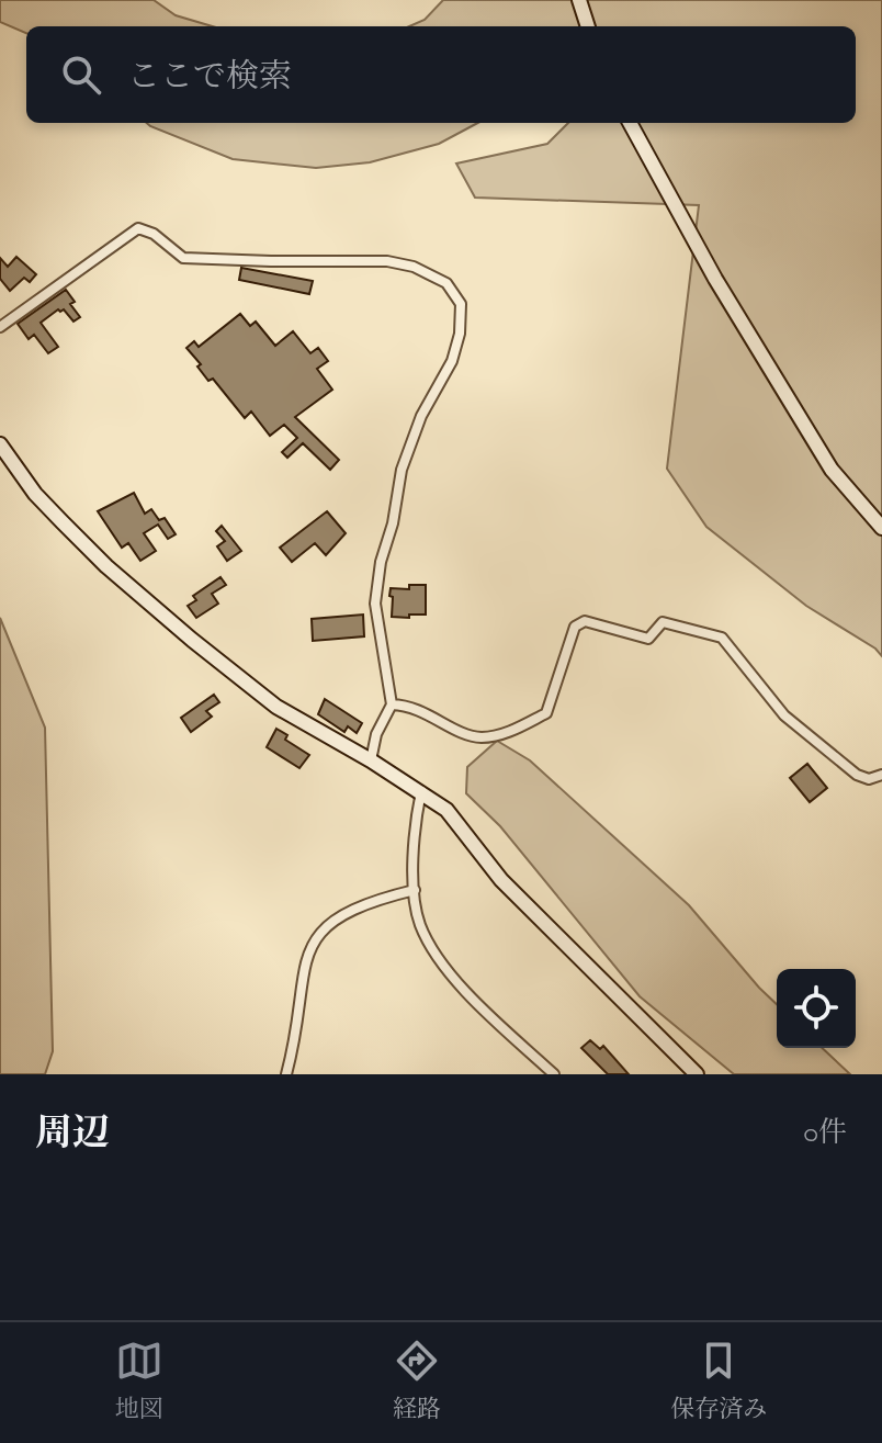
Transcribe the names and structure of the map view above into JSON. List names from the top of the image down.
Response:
{
  "page": {
    "search": "ここで検索",
    "heading": ["周辺", "0件"],
    "nav": ["地図", "経路", "保存済み"]
  }
}
